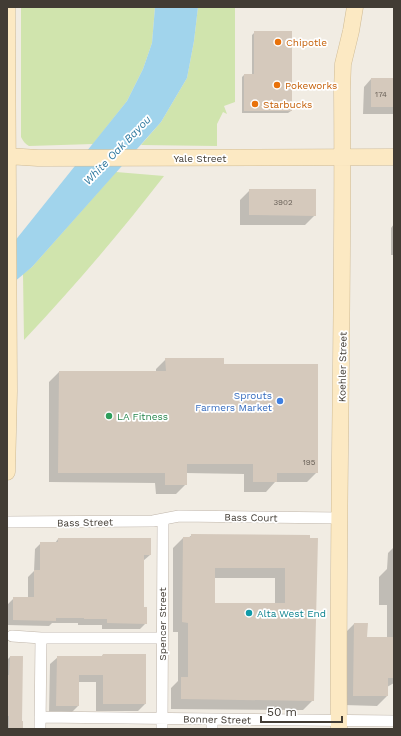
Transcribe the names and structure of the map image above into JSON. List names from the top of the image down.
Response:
{
  "streets": {
    "main road": ["Yale Street", "Koehler Street"],
    "street": [
      "Bass Court",
      "Bass Street",
      "Spencer Street",
      "Bonner Street"
    ]
  },
  "crossings": [
    ["Yale Street", "Koehler Street"],
    ["Koehler Street", "Bass Court"],
    ["Koehler Street", "Bonner Street"],
    ["Bass Court", "Bass Street"],
    ["Bass Court", "Spencer Street"],
    ["Bass Street", "Spencer Street"],
    ["Spencer Street", "Bonner Street"]
  ],
  "water": ["White Oak Bayou"],
  "places": [
    "Chipotle",
    "Pokeworks",
    "Starbucks",
    "Sprouts Farmers Market",
    "LA Fitness",
    "Alta West End"
  ],
  "house_numbers": ["174", "3902", "195"],
  "scale_bar": "50 m"
}
